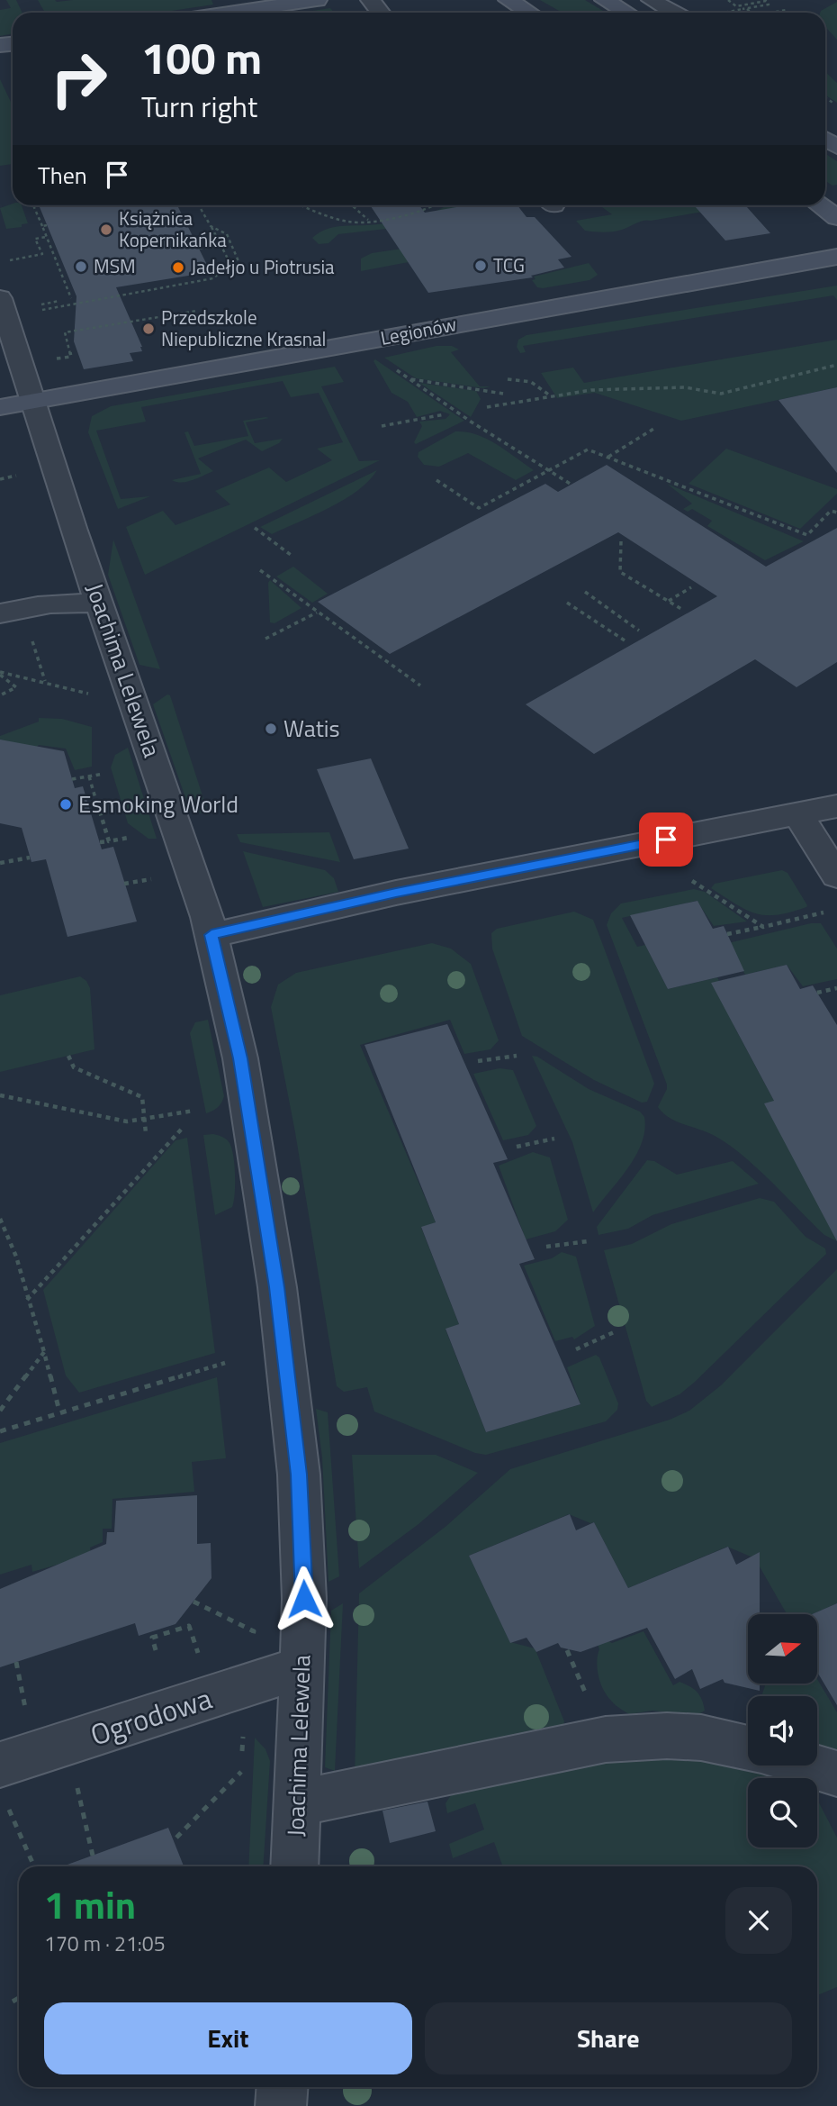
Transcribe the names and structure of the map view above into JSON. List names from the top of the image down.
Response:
{
  "streets": {
    "street": ["Legionów", "Joachima Lelewela", "Ogrodowa"]
  },
  "crossings": [
    ["Legionów", "Joachima Lelewela"],
    ["Joachima Lelewela", "Ogrodowa"]
  ],
  "places": [
    "Książnica Kopernikańka",
    "TCG",
    "MSM",
    "Jadełjo u Piotrusia",
    "Przedszkole Niepubliczne Krasnal",
    "Watis",
    "Esmoking World"
  ],
  "north": "right",
  "page": {
    "turn": ["100 m", "Turn right"],
    "then": "Then",
    "heading": ["1 min", "170 m · 21:05"],
    "buttons": ["Exit", "Share"]
  }
}
